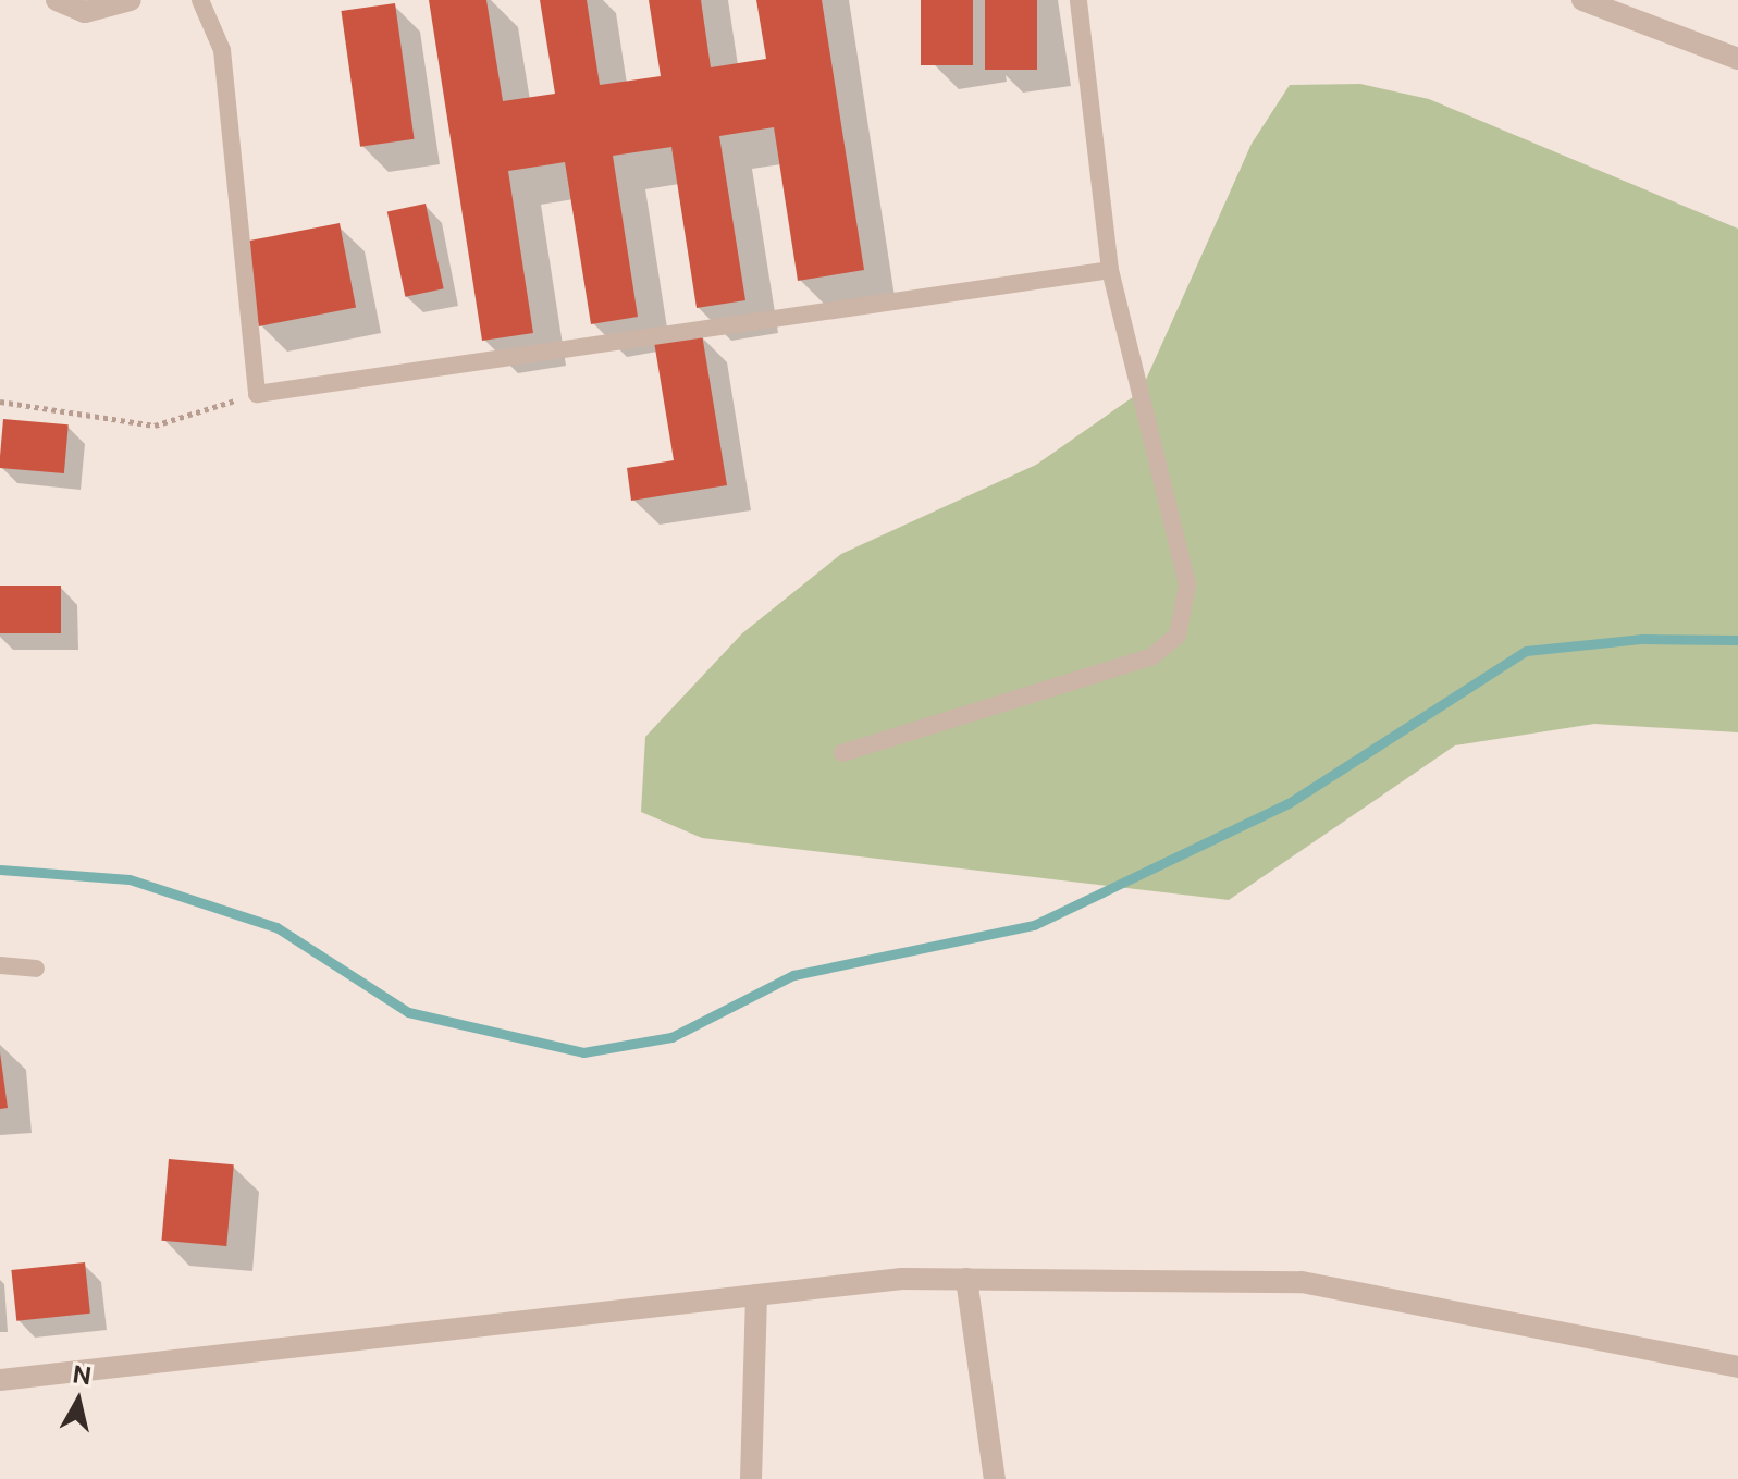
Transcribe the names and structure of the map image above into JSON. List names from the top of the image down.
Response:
{
  "north": "top"
}
